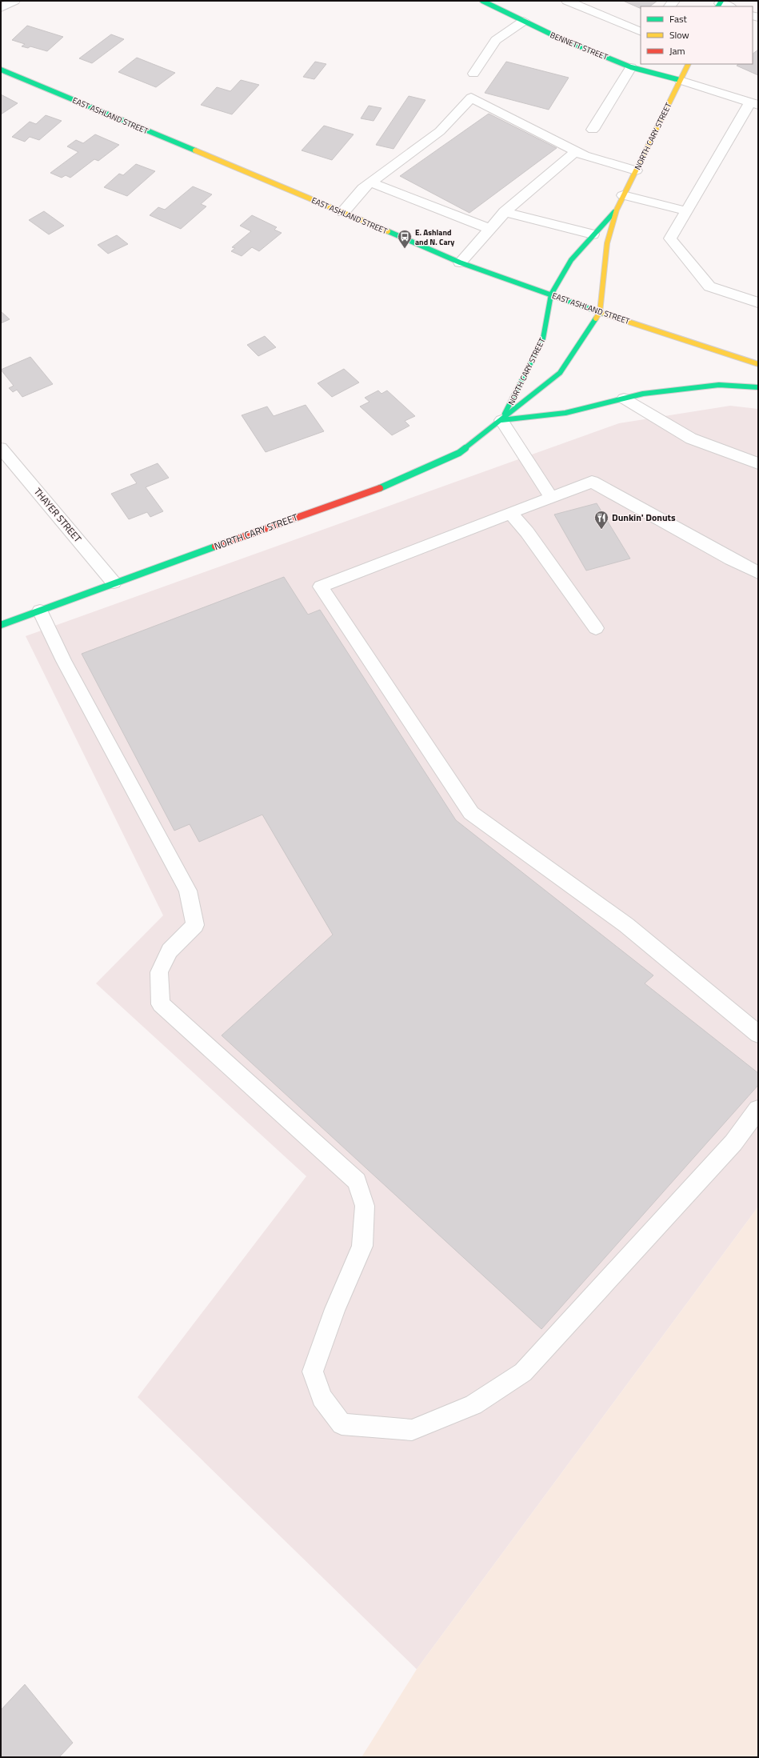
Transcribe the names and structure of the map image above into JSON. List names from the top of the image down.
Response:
{
  "streets": {
    "main road": ["BENNETT STREET", "EAST ASHLAND STREET", "NORTH CARY STREET"],
    "street": ["THAYER STREET"]
  },
  "crossings": [
    ["BENNETT STREET", "NORTH CARY STREET"],
    ["EAST ASHLAND STREET", "NORTH CARY STREET"],
    ["NORTH CARY STREET", "THAYER STREET"]
  ],
  "places": {
    "bus stop": ["E. Ashland and N. Cary"],
    "restaurant": ["Dunkin' Donuts"]
  },
  "legend": ["Fast", "Slow", "Jam"]
}
